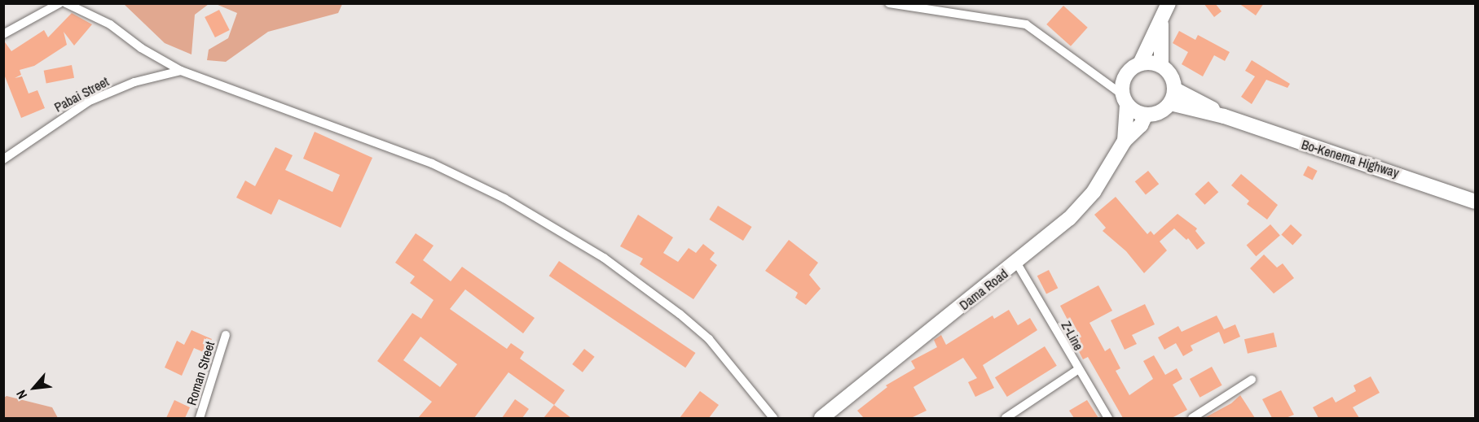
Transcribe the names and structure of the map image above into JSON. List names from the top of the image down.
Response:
{
  "streets": {
    "highway": ["Bo-Kenema Highway", "Dama Road"],
    "street": ["Pabai Street", "Z-Line", "Roman Street"]
  },
  "crossings": [
    ["Dama Road", "Z-Line"]
  ],
  "north": "bottom left"
}
